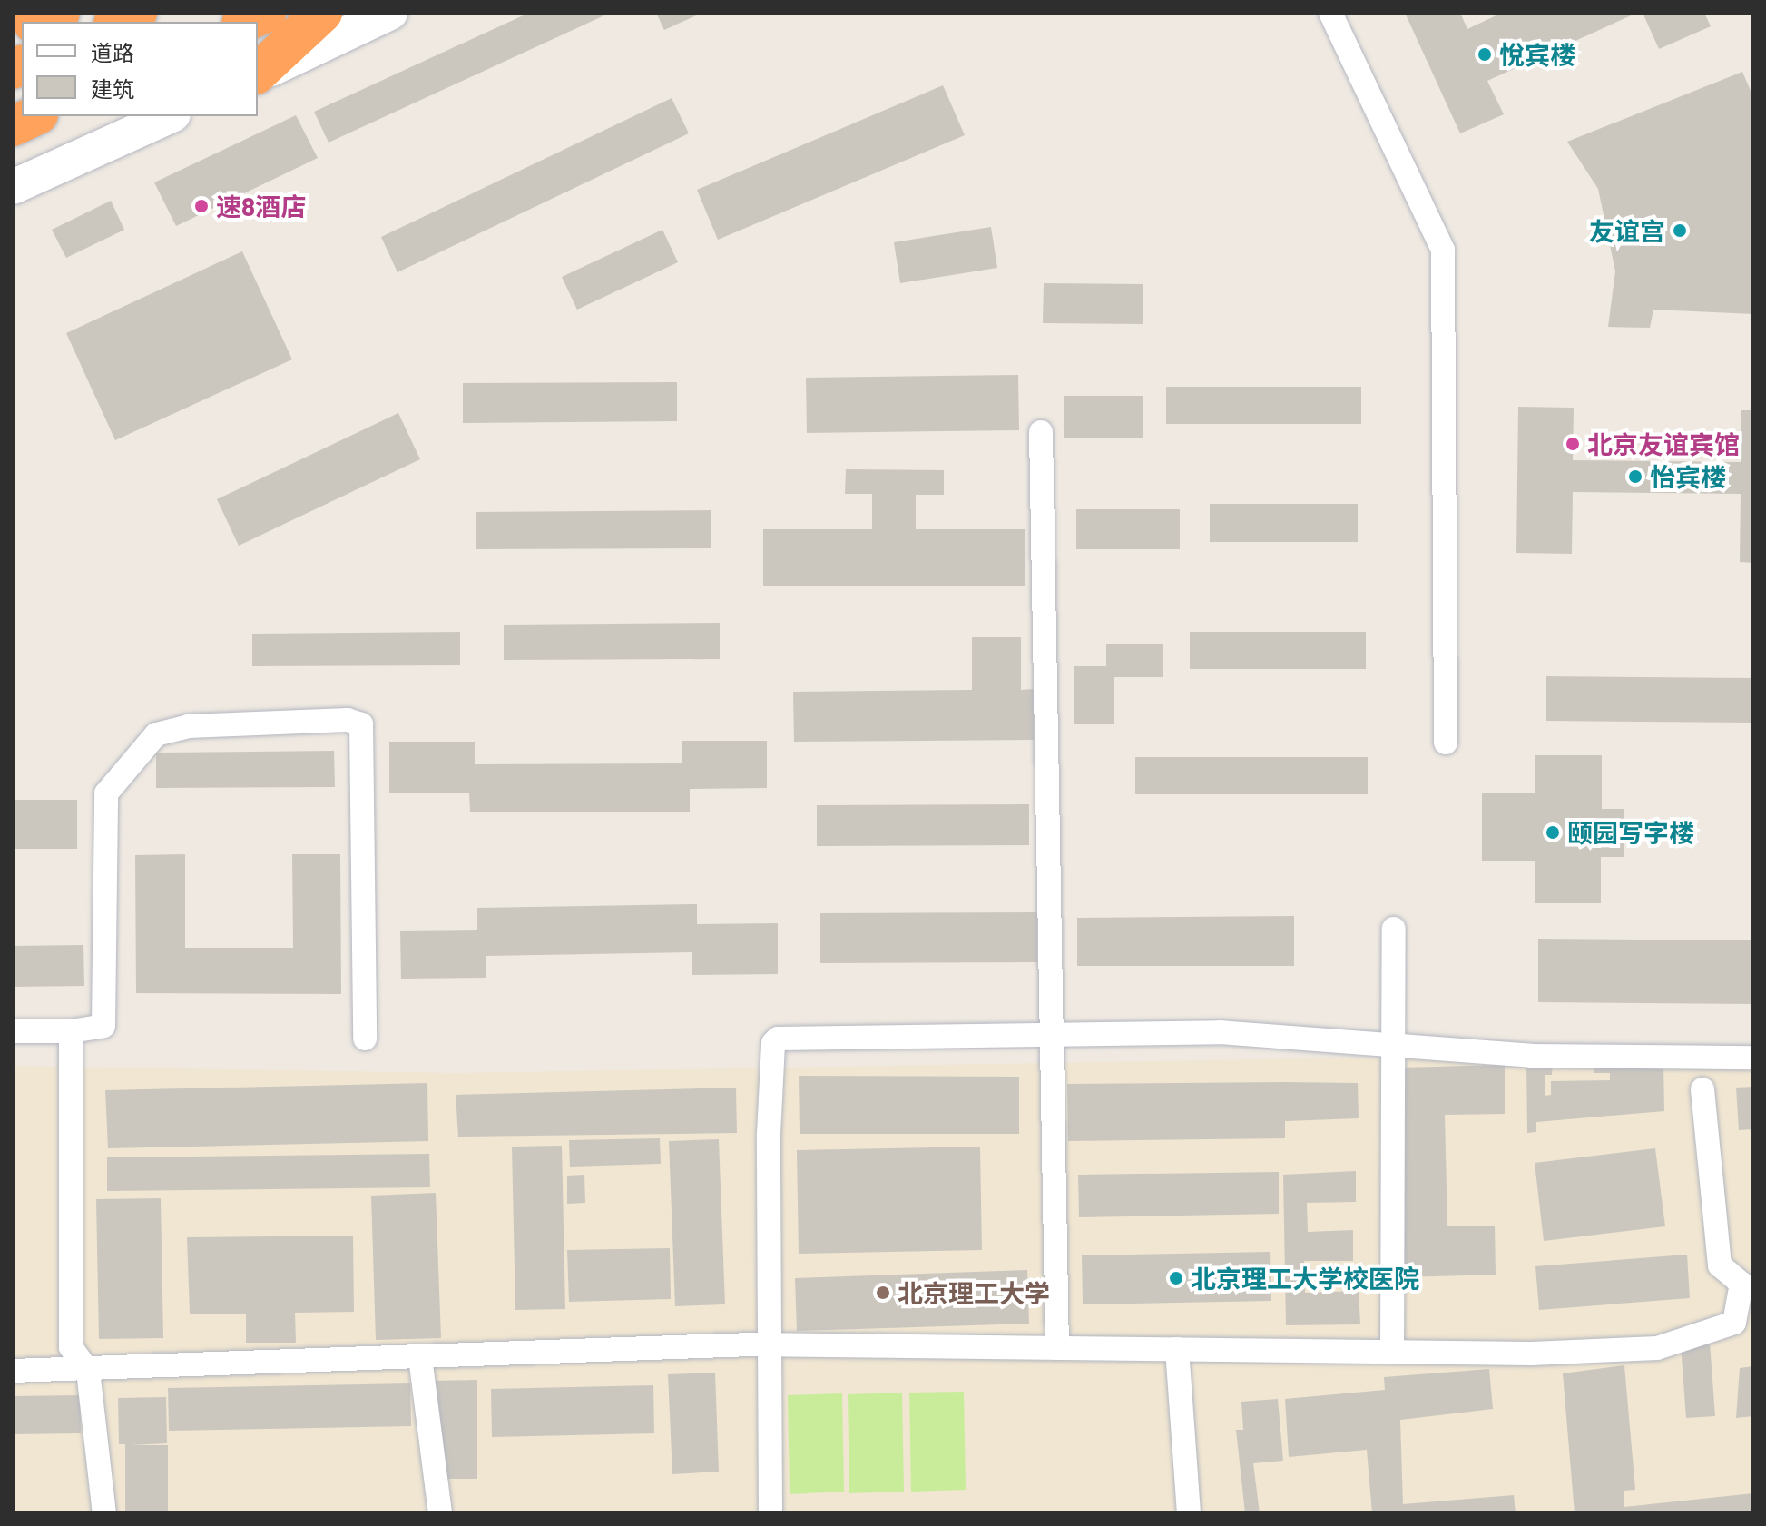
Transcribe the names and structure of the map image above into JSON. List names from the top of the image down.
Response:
{
  "places": [
    "悅宾楼",
    "速8酒店",
    "友谊宫",
    "北京友谊宾馆",
    "怡宾楼",
    "颐园写字楼",
    "北京理工大学校医院",
    "北京理工大学"
  ],
  "legend": ["道路", "建筑"]
}
